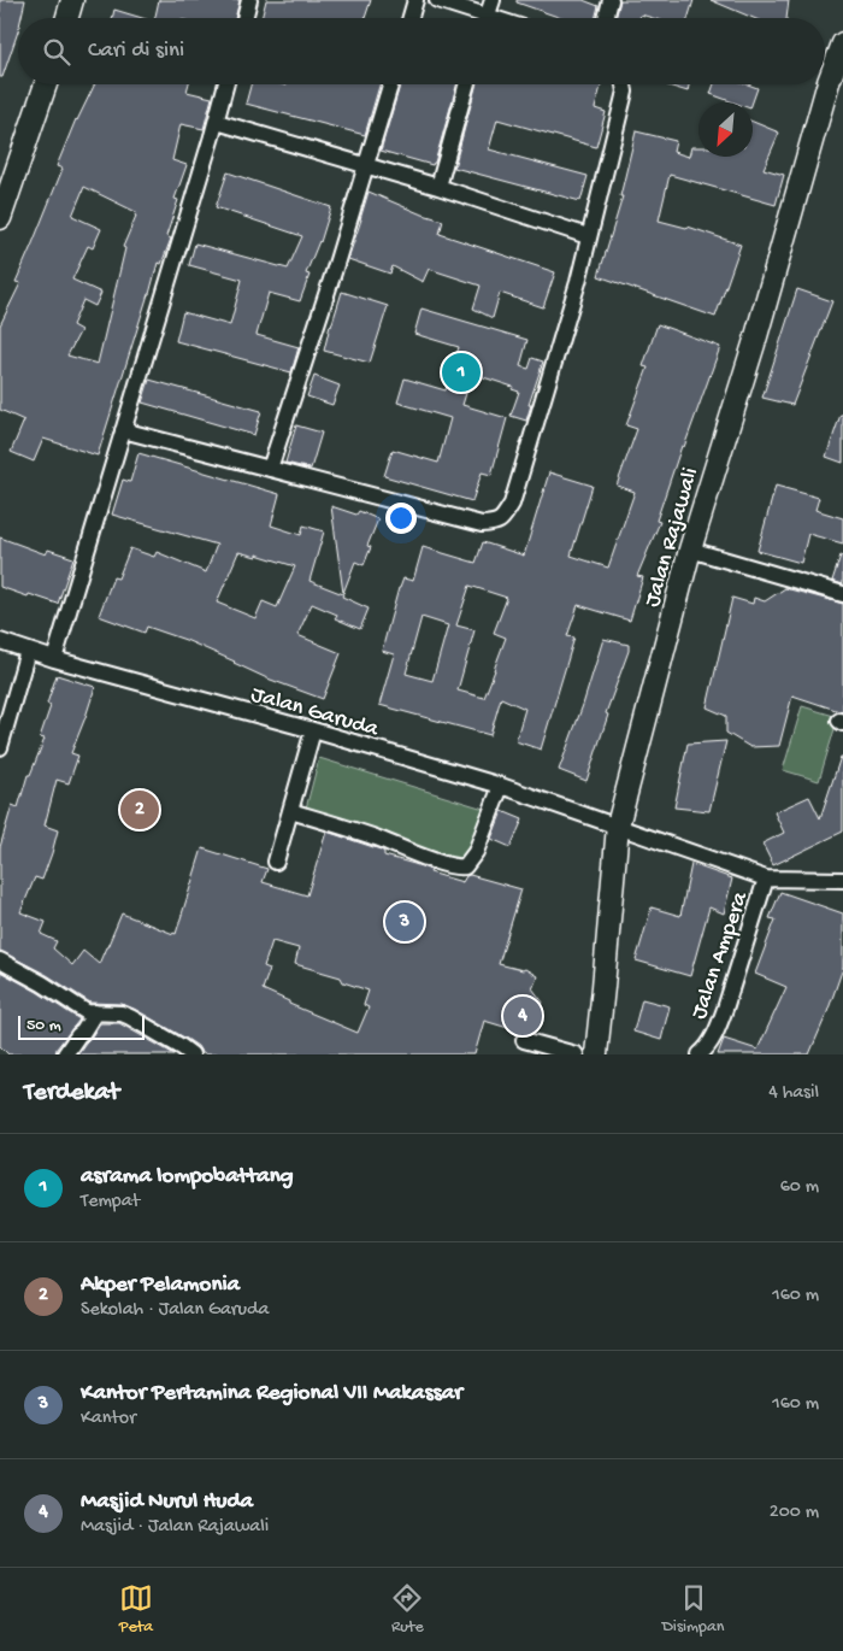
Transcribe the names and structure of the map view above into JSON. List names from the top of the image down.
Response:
{
  "streets": {
    "main road": ["Jalan Rajawali"],
    "street": ["Jalan Garuda", "Jalan Ampera"]
  },
  "crossings": [
    ["Jalan Rajawali", "Jalan Garuda"],
    ["Jalan Rajawali", "Jalan Ampera"],
    ["Jalan Garuda", "Jalan Ampera"]
  ],
  "scale_bar": "50 m",
  "north": "bottom left",
  "page": {
    "search": "Cari di sini",
    "pins": [
      "1",
      "2",
      "3",
      "4"
    ],
    "scale": "50 m",
    "heading": ["Terdekat", "4 hasil"],
    "list": [
      {
        "mark": "1",
        "name": "asrama lompobattang",
        "note": "Tempat",
        "value": "60 m"
      },
      {
        "mark": "2",
        "name": "Akper Pelamonia",
        "note": "Sekolah · Jalan Garuda",
        "value": "160 m"
      },
      {
        "mark": "3",
        "name": "Kantor Pertamina Regional VII Makassar",
        "note": "Kantor",
        "value": "160 m"
      },
      {
        "mark": "4",
        "name": "Masjid Nurul Huda",
        "note": "Masjid · Jalan Rajawali",
        "value": "200 m"
      }
    ],
    "nav": ["Peta", "Rute", "Disimpan"]
  }
}
